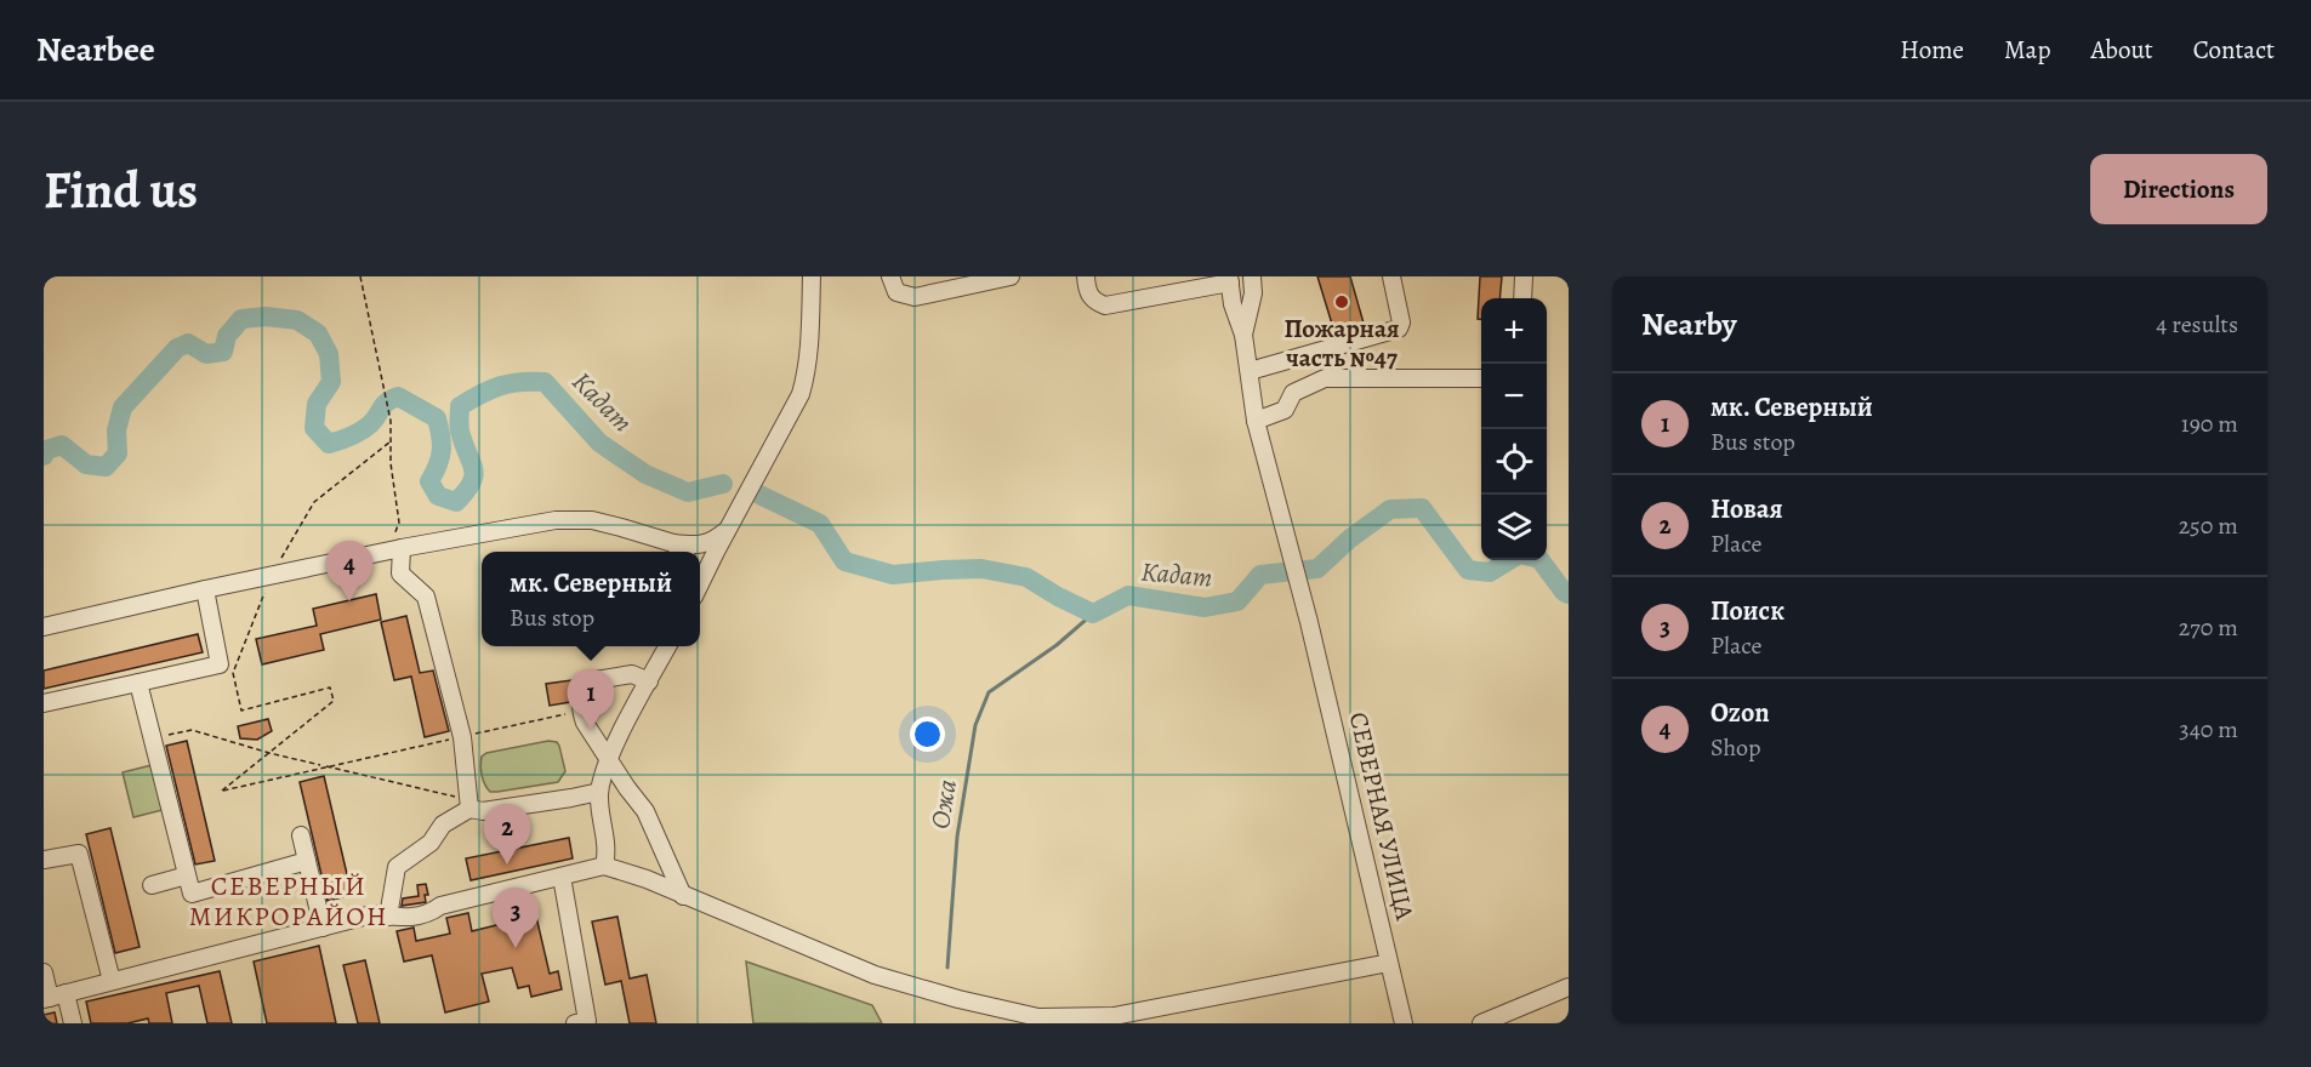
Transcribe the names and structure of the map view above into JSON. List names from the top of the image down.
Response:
{
  "streets": {
    "street": ["СЕВЕРНАЯ УЛИЦА"]
  },
  "districts": ["СЕВЕРНЫЙ МИКРОРАЙОН"],
  "water": ["Кадат", "Ожа"],
  "places": ["Пожарная часть №47"],
  "page": {
    "header": "Nearbee",
    "nav": [
      "Home",
      "Map",
      "About",
      "Contact"
    ],
    "buttons": "Directions",
    "title": "Find us",
    "heading": ["Nearby", "4 results"],
    "map_buttons": ["+", "−"],
    "list": [
      {
        "mark": "1",
        "name": "мк. Северный",
        "note": "Bus stop",
        "value": "190 m"
      },
      {
        "mark": "2",
        "name": "Новая",
        "note": "Place",
        "value": "250 m"
      },
      {
        "mark": "3",
        "name": "Поиск",
        "note": "Place",
        "value": "270 m"
      },
      {
        "mark": "4",
        "name": "Ozon",
        "note": "Shop",
        "value": "340 m"
      }
    ],
    "pins": [
      "4",
      "1",
      "2",
      "3"
    ],
    "popup": ["мк. Северный", "Bus stop"]
  }
}
